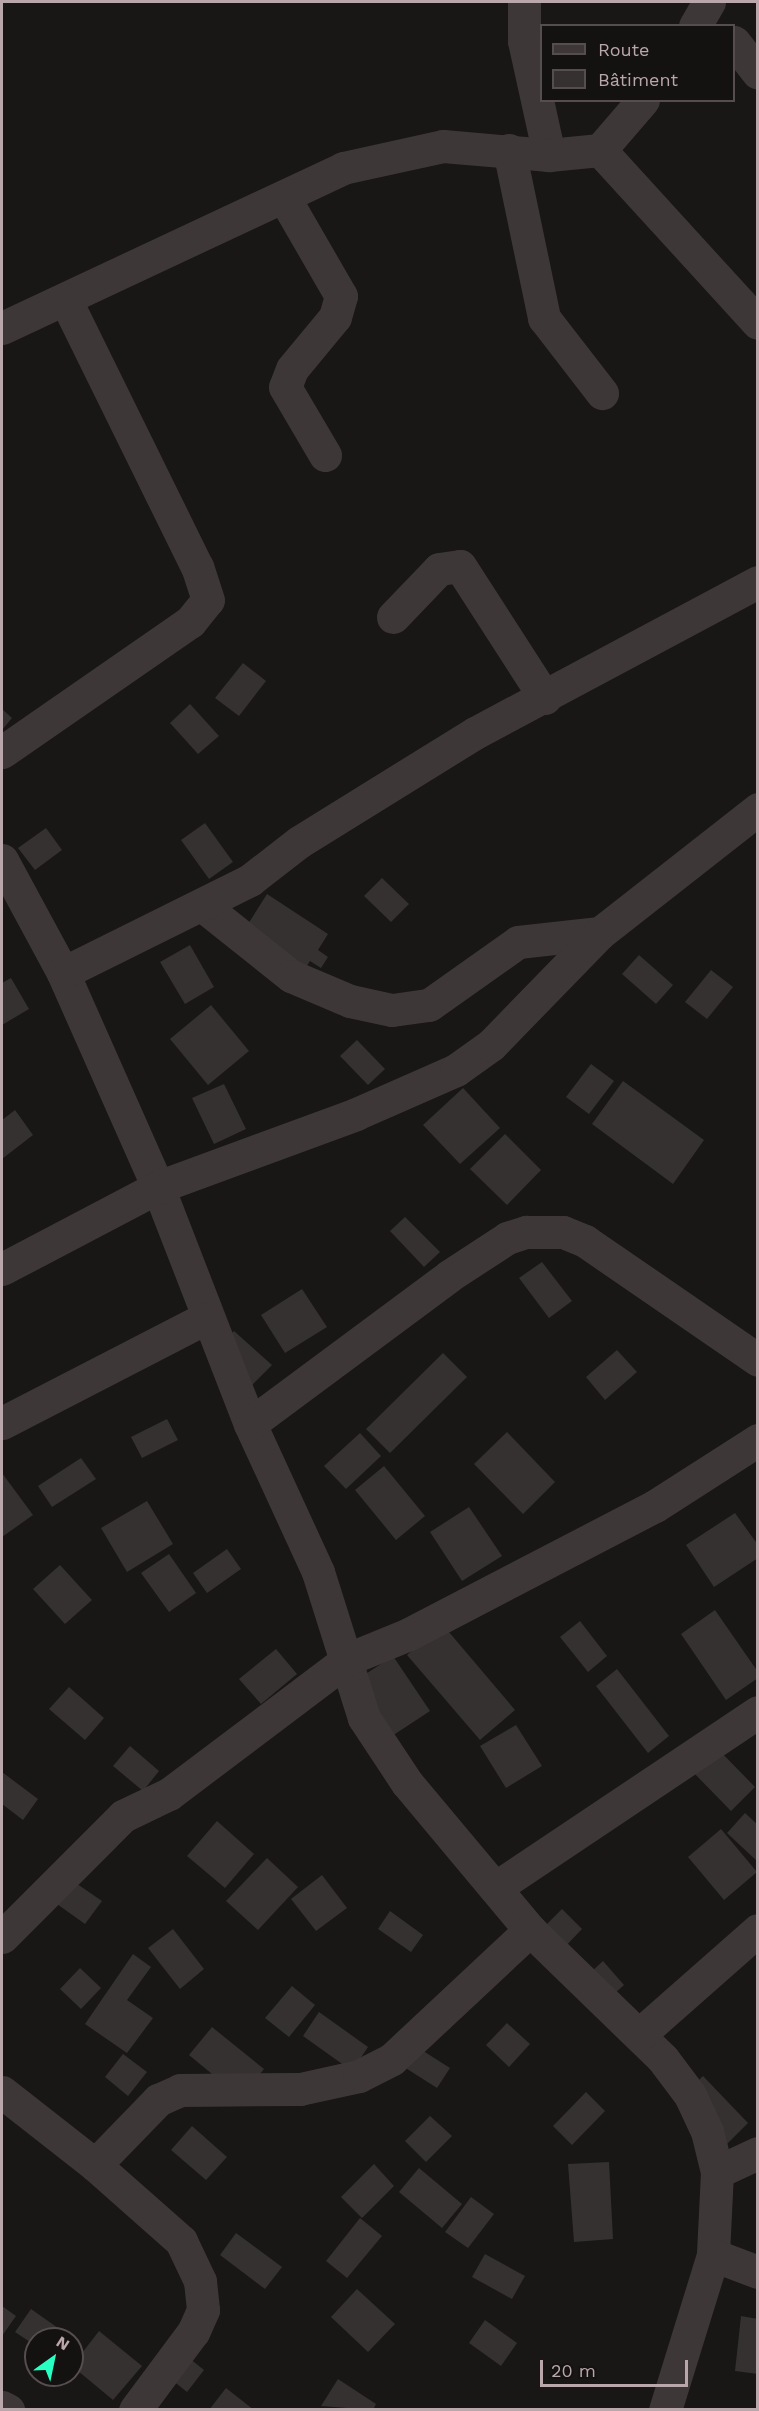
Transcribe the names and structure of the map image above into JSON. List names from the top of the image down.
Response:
{
  "legend": ["Route", "Bâtiment"],
  "scale_bar": "20 m",
  "north": "top right"
}
